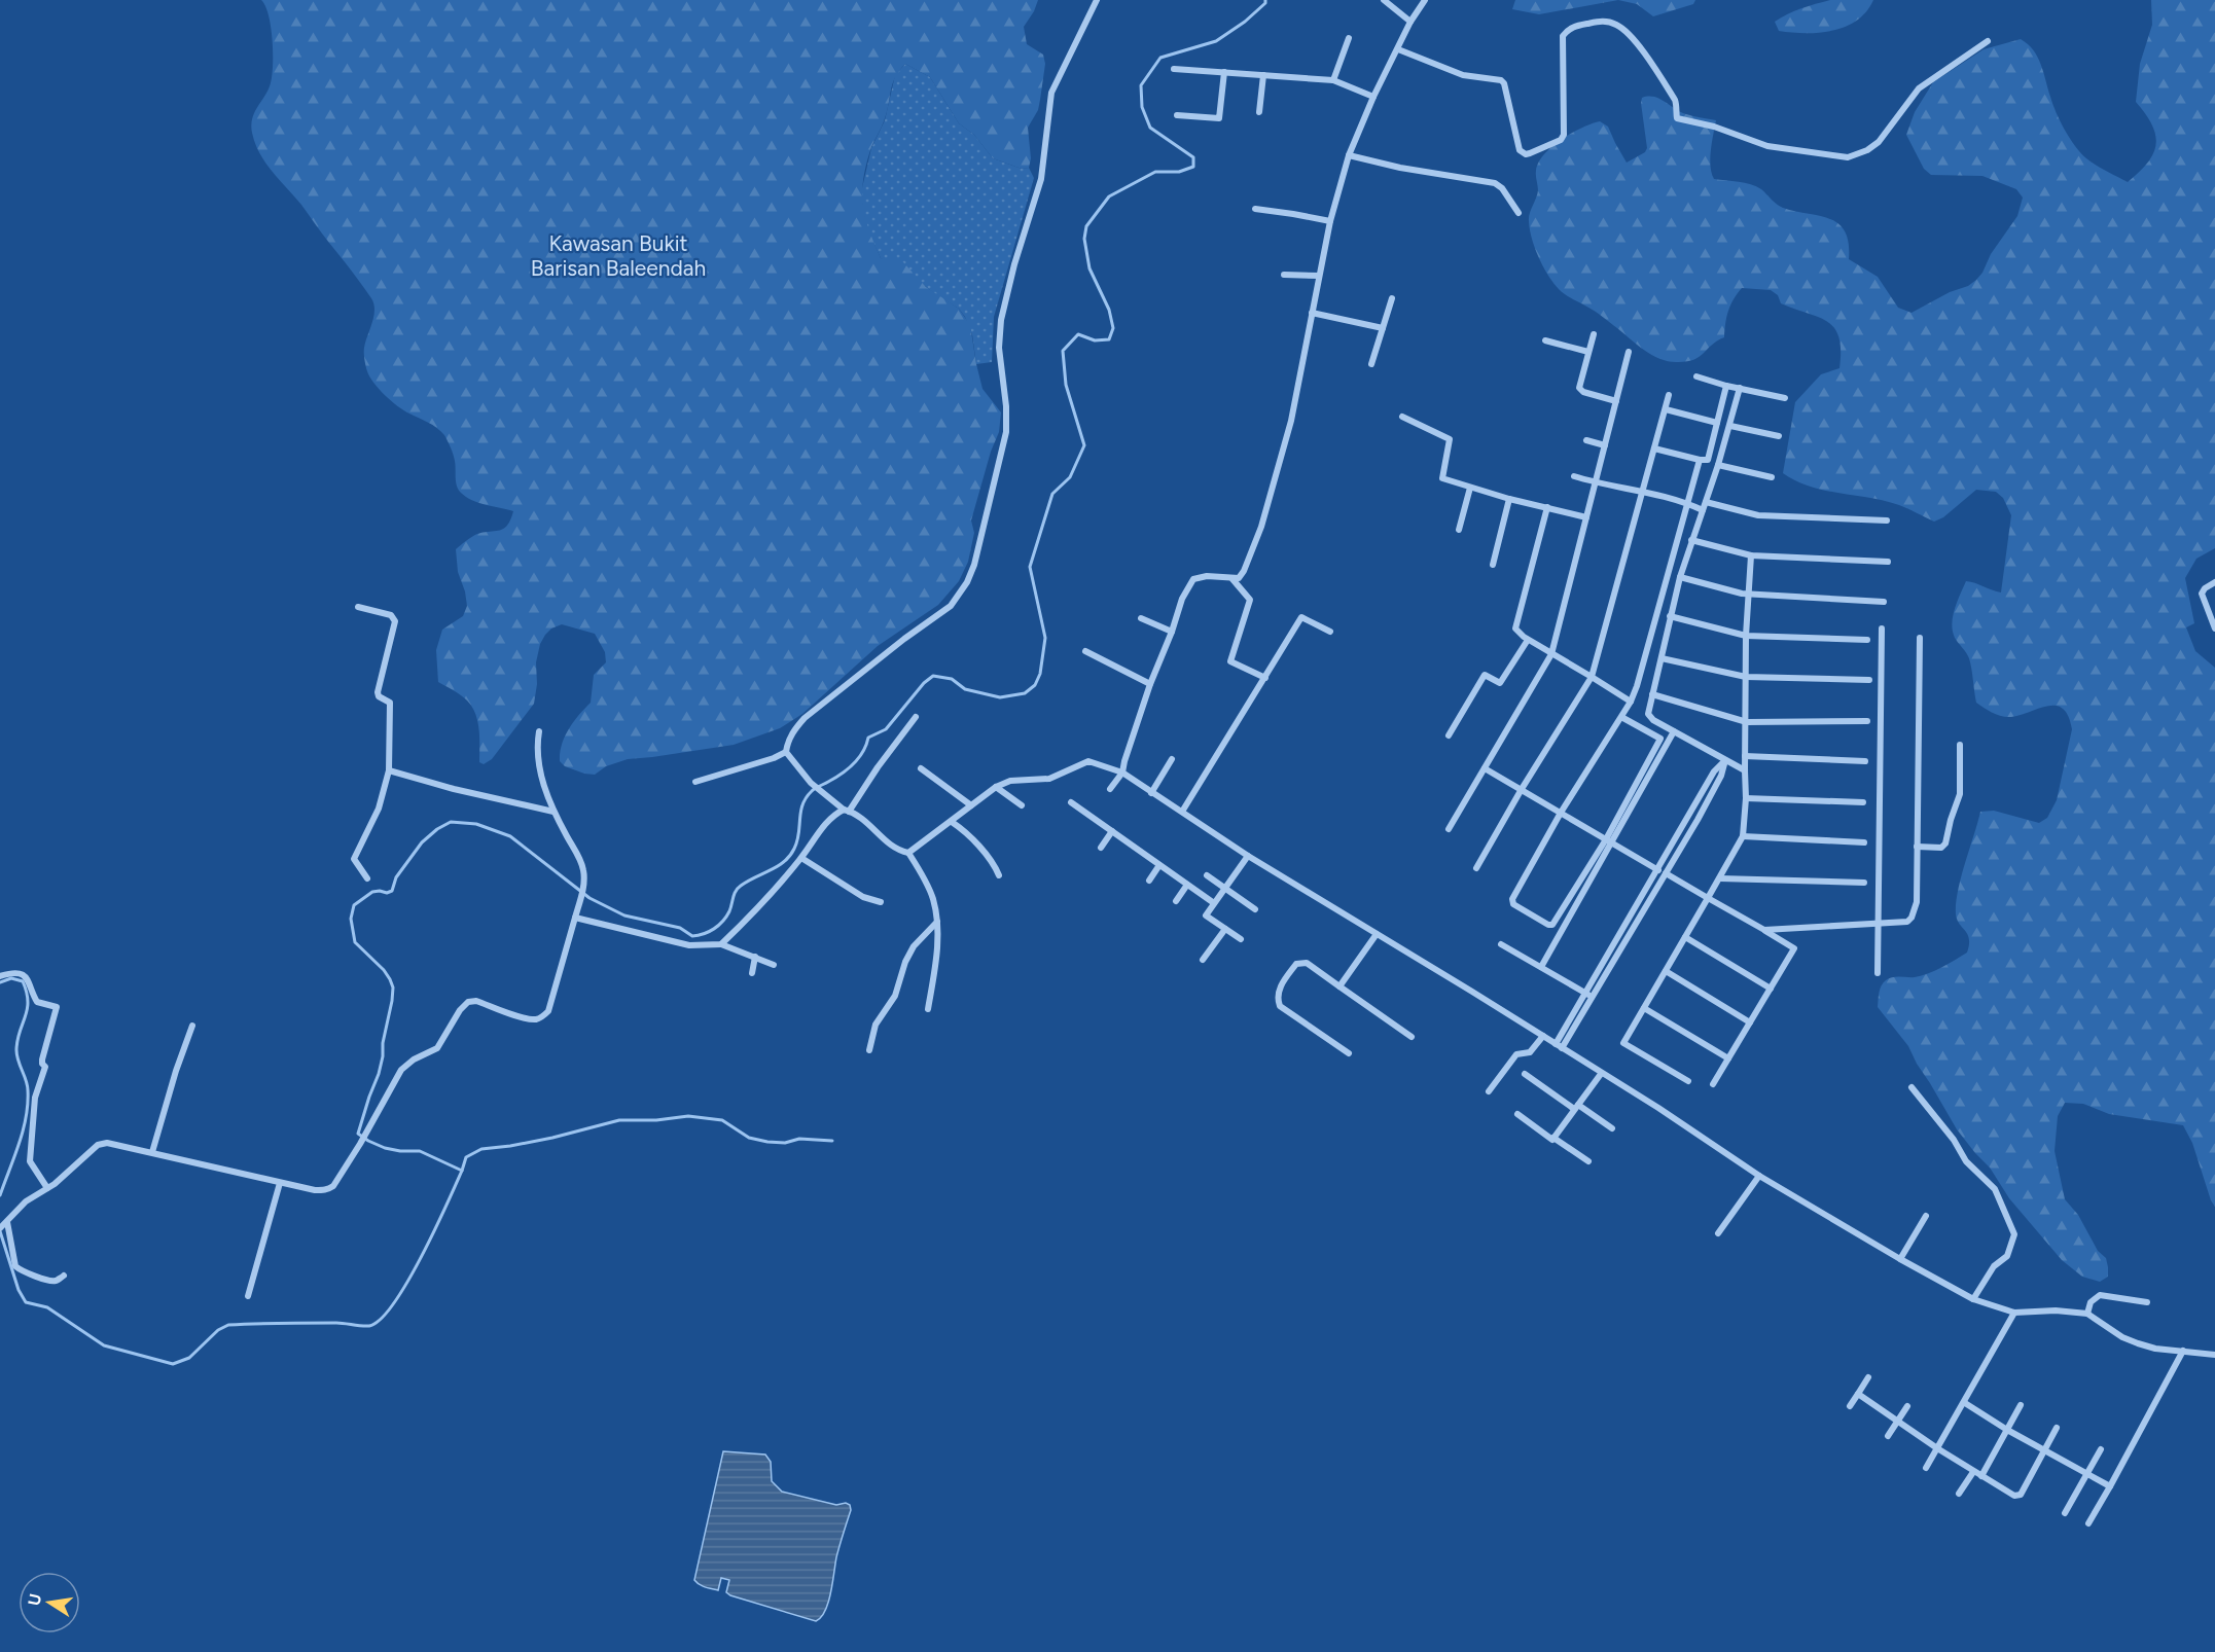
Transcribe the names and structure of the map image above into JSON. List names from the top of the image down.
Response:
{
  "parks": ["Kawasan Bukit Barisan Baleendah"],
  "north": "left"
}
